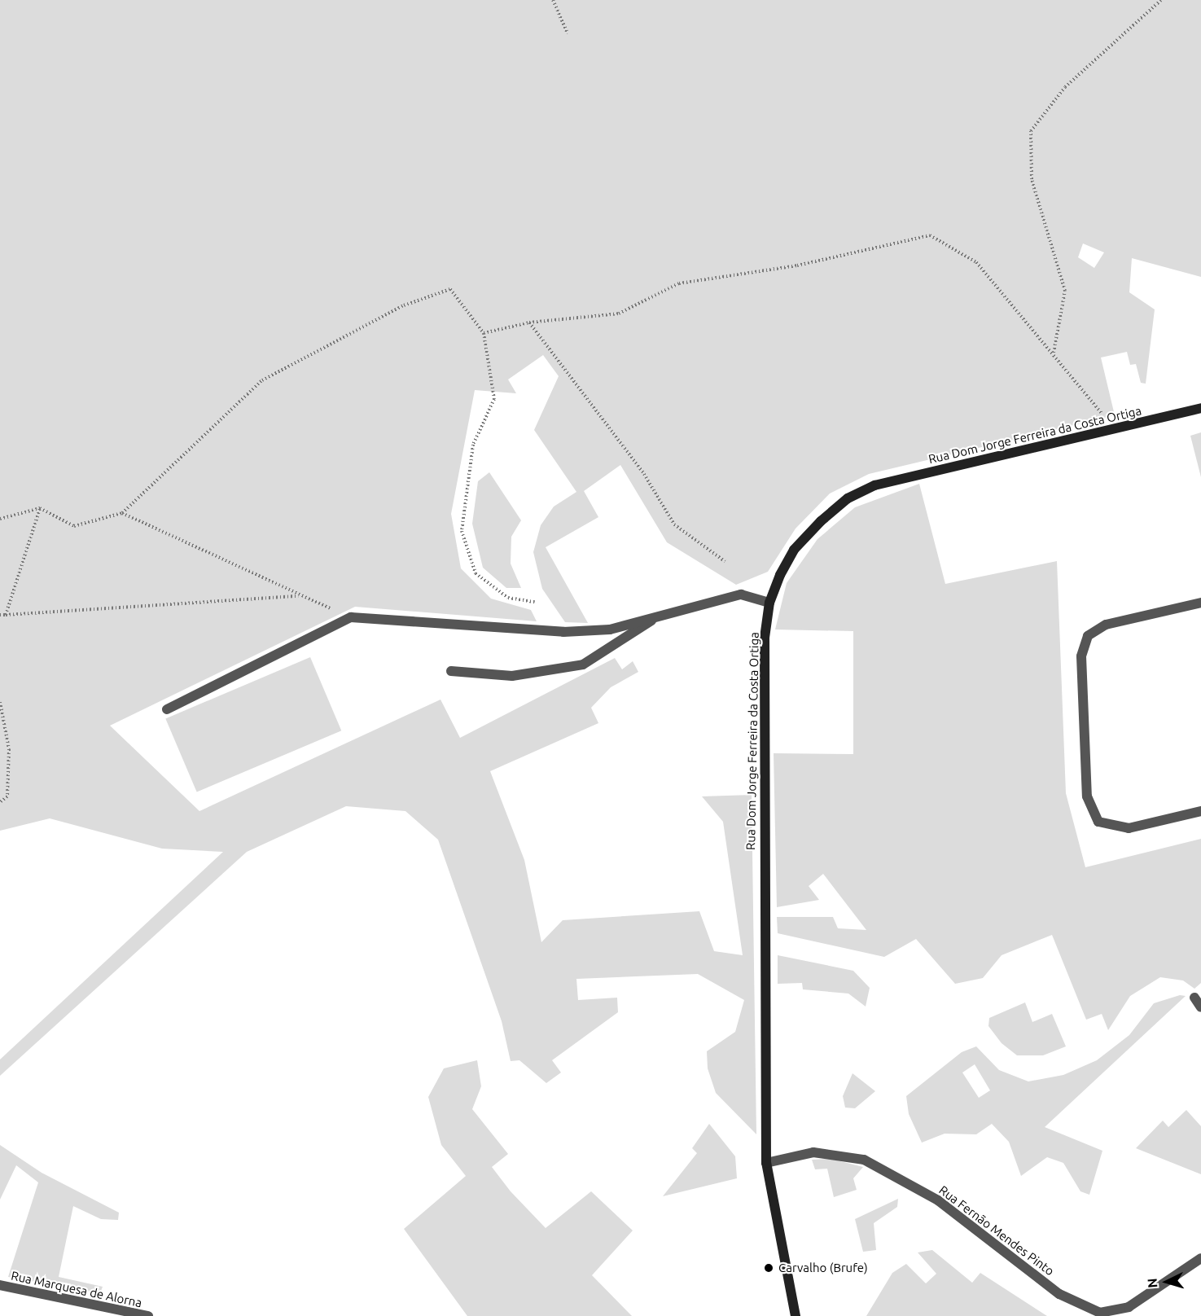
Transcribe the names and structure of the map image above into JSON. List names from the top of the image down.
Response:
{
  "streets": {
    "street": ["Rua Dom Jorge Ferreira da Costa Ortiga", "Rua Fernão Mendes Pinto", "Rua Marquesa de Alorna"]
  },
  "crossings": [
    ["Rua Dom Jorge Ferreira da Costa Ortiga", "Rua Fernão Mendes Pinto"]
  ],
  "places": ["Carvalho (Brufe)"],
  "north": "left"
}
